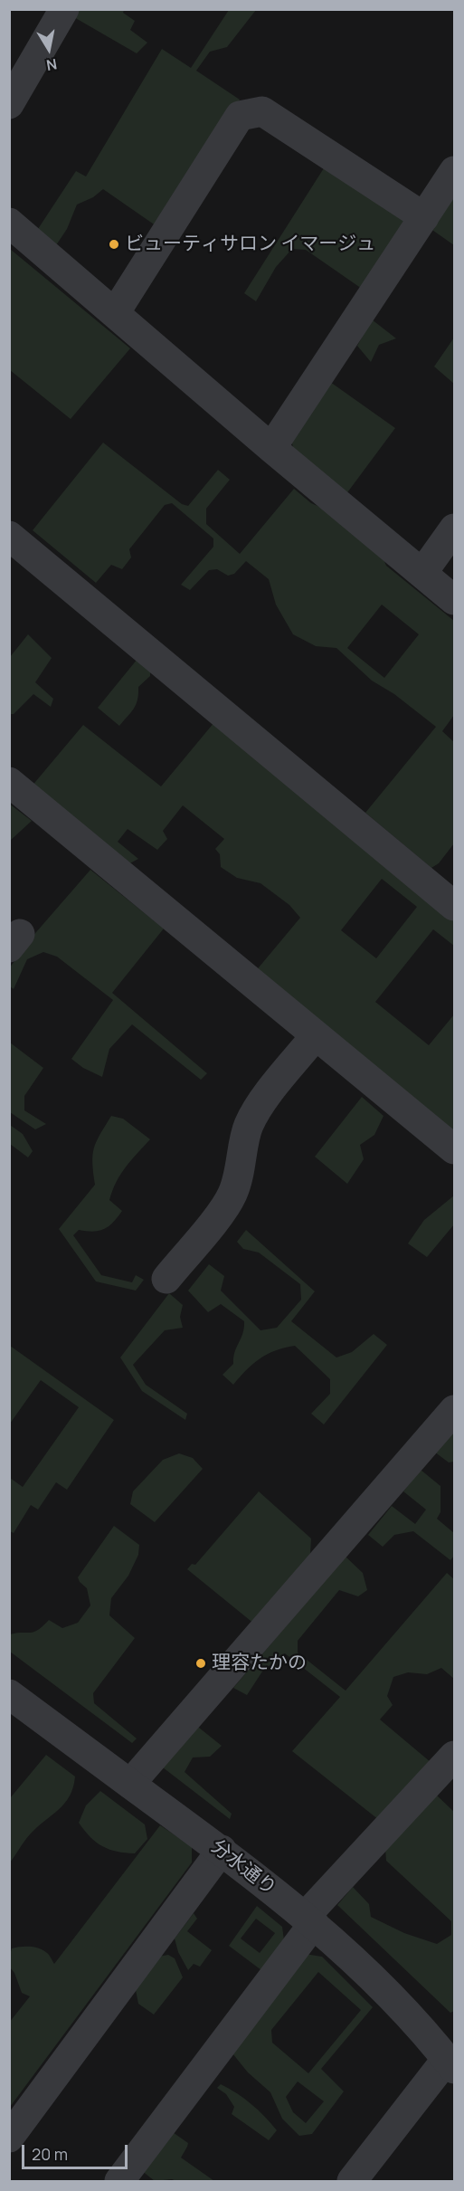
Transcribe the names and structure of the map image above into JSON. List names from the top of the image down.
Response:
{
  "streets": {
    "street": ["分水通り"]
  },
  "places": ["ビューティサロン イマージュ", "理容たかの"],
  "scale_bar": "20 m",
  "north": "bottom"
}
